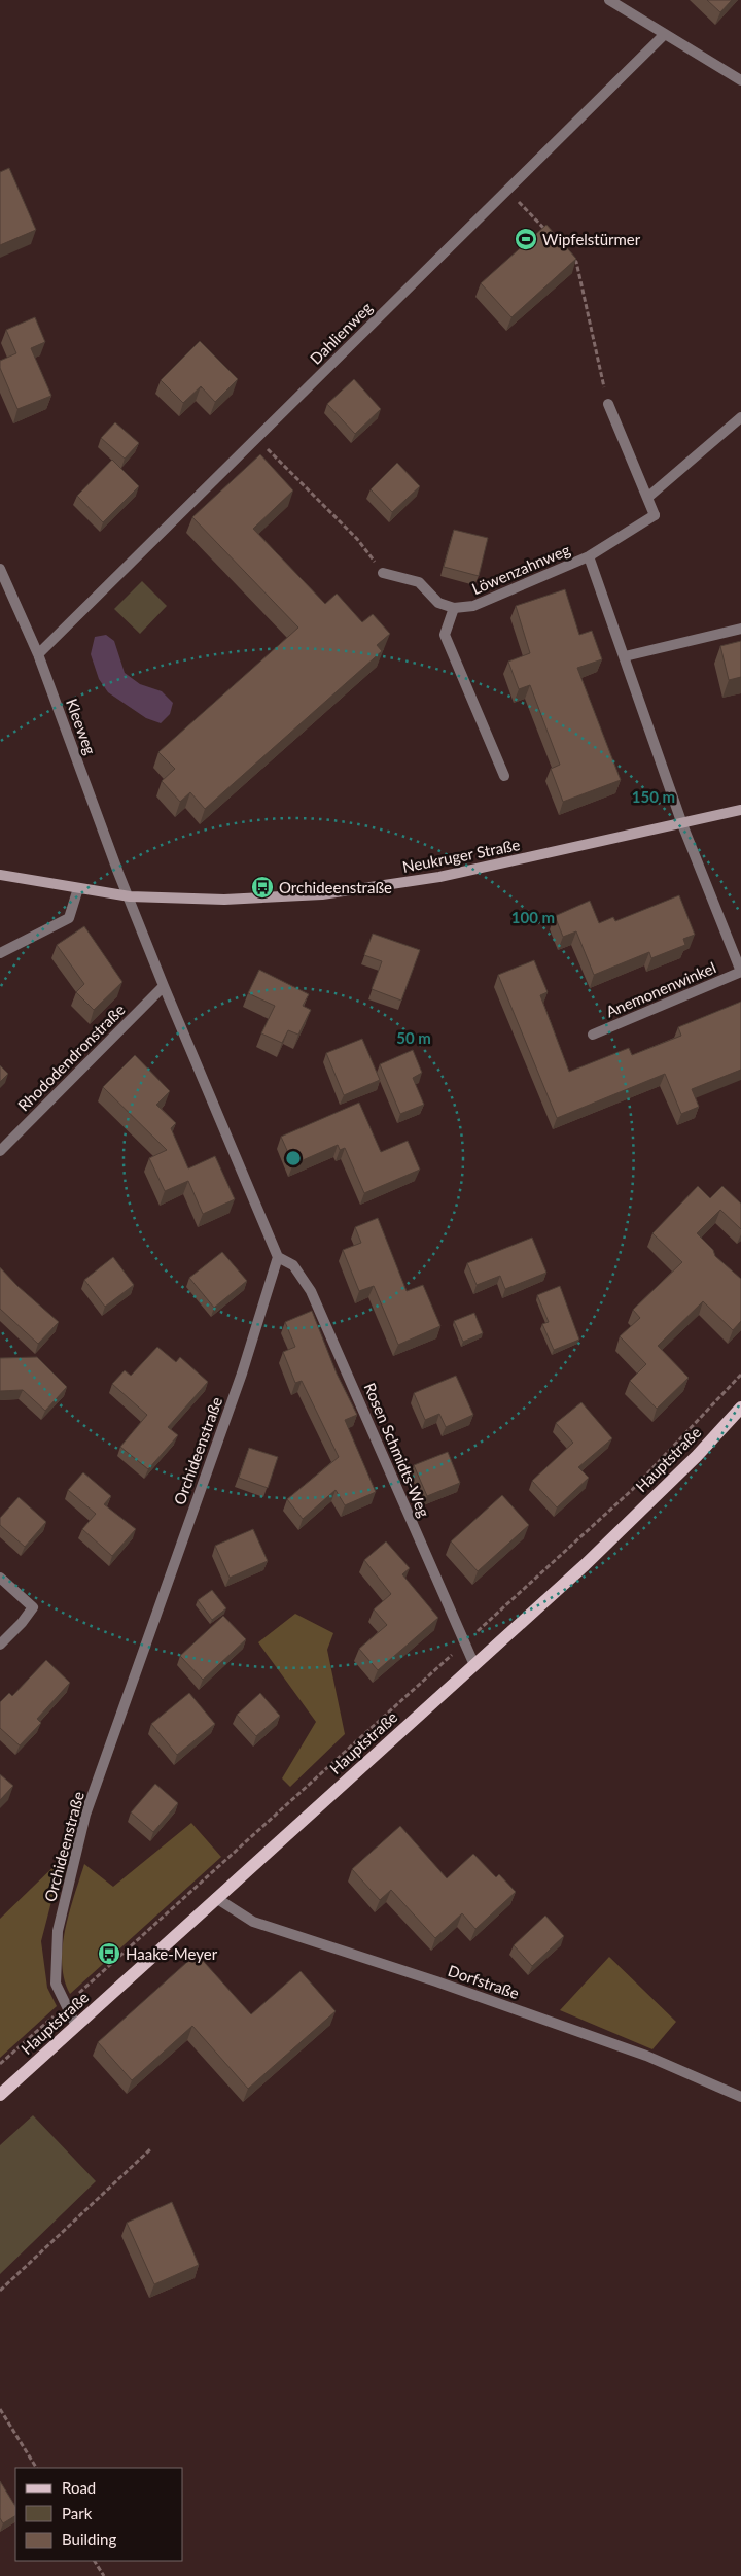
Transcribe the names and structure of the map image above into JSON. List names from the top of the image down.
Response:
{
  "streets": {
    "main road": ["Hauptstraße"],
    "street": [
      "Dahlienweg",
      "Löwenzahnweg",
      "Kleeweg",
      "Neukruger Straße",
      "Anemonenwinkel",
      "Rhododendronstraße",
      "Rosen Schmidts-Weg",
      "Orchideenstraße",
      "Dorfstraße"
    ]
  },
  "crossings": [
    ["Dahlienweg", "Kleeweg"],
    ["Löwenzahnweg", "Neukruger Straße"],
    ["Löwenzahnweg", "Anemonenwinkel"],
    ["Kleeweg", "Neukruger Straße"],
    ["Neukruger Straße", "Anemonenwinkel"],
    ["Rosen Schmidts-Weg", "Orchideenstraße"],
    ["Rosen Schmidts-Weg", "Hauptstraße"],
    ["Orchideenstraße", "Hauptstraße"],
    ["Hauptstraße", "Dorfstraße"]
  ],
  "places": {
    "sports": ["Wipfelstürmer"],
    "bus stop": ["Orchideenstraße", "Haake-Meyer"]
  },
  "legend": ["Road", "Park", "Building"],
  "rings": ["150 m", "100 m", "50 m"]
}
